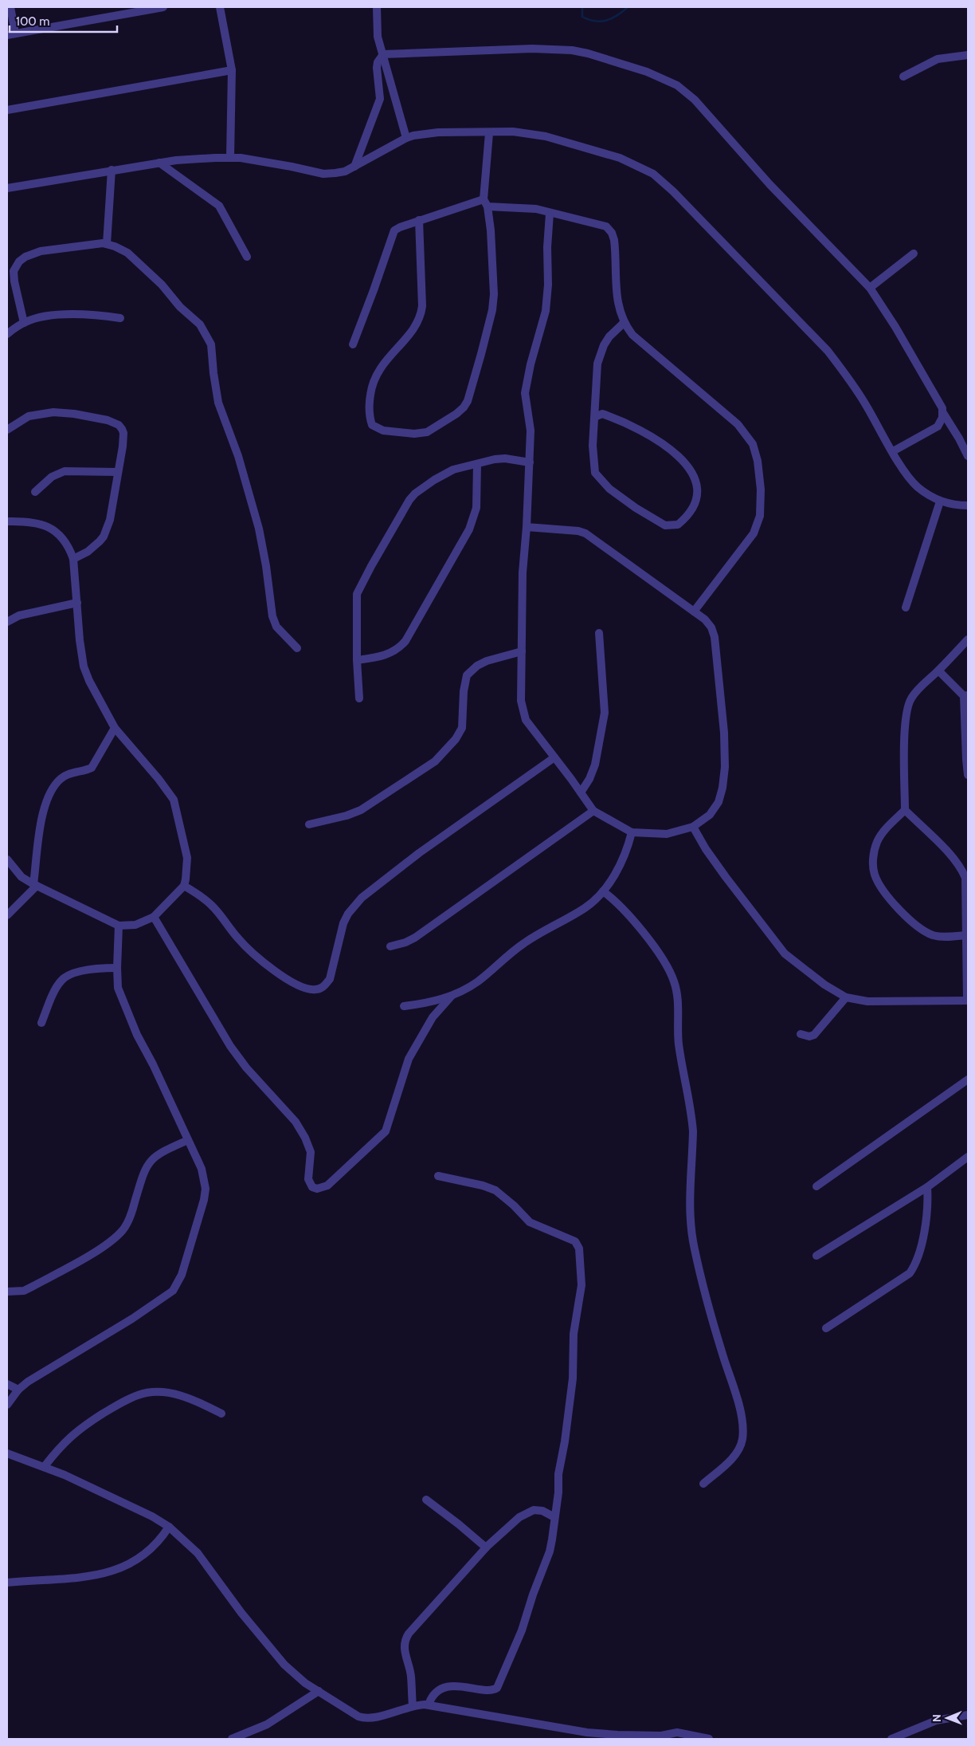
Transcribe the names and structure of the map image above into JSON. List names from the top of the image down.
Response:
{
  "scale_bar": "100 m",
  "north": "left"
}
